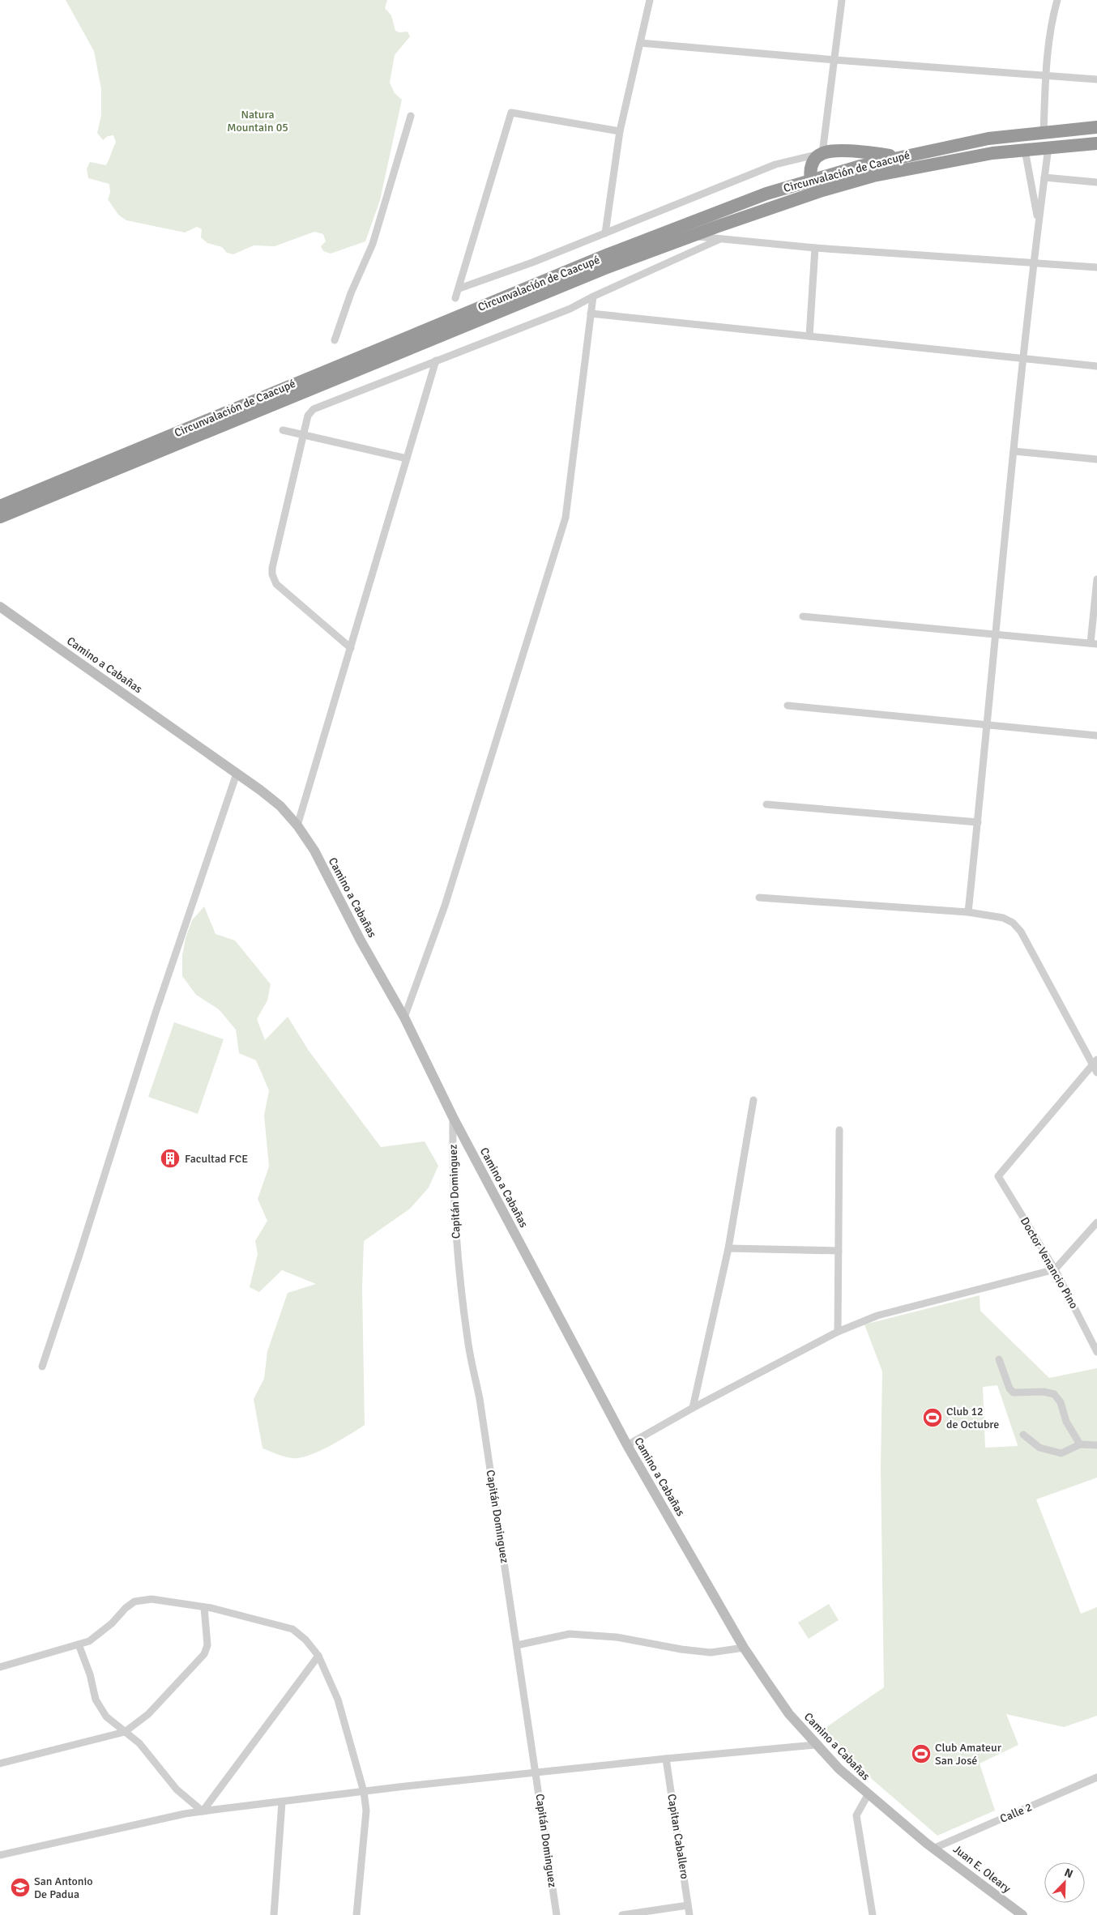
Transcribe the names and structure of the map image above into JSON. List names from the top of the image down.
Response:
{
  "streets": {
    "highway": ["Circunvalación de Caacupé"],
    "street": [
      "Camino a Cabañas",
      "Capitán Dominguez",
      "Doctor Venancio Pino",
      "Calle 2",
      "Capitan Caballero",
      "Juan E. Oleary"
    ]
  },
  "crossings": [
    ["Camino a Cabañas", "Capitán Dominguez"],
    ["Camino a Cabañas", "Calle 2"],
    ["Camino a Cabañas", "Juan E. Oleary"],
    ["Calle 2", "Juan E. Oleary"]
  ],
  "parks": ["Natura Mountain 05"],
  "places": {
    "building": ["Facultad FCE"],
    "sports": ["Club 12 de Octubre", "Club Amateur San José"],
    "school or university": ["San Antonio De Padua"]
  },
  "north": "top right"
}
